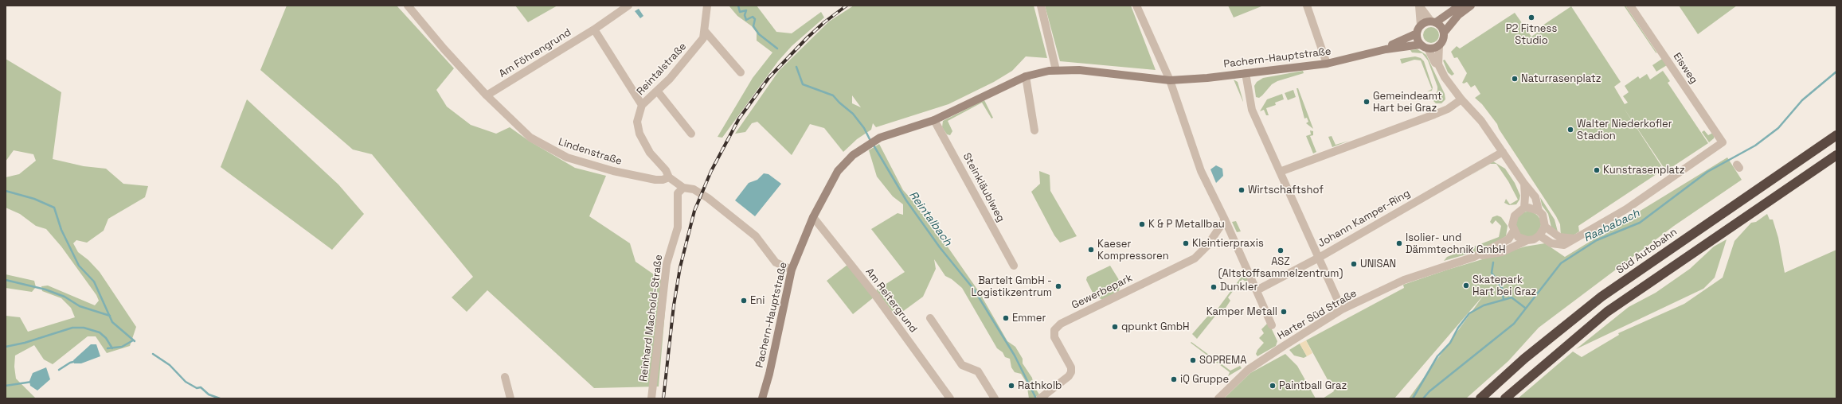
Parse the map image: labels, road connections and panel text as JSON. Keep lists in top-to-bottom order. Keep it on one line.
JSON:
{"streets":{"highway":["Süd Autobahn"],"main road":["Pachern-Hauptstraße"],"street":["Am Föhrengrund","Eisweg","Reintalstraße","Lindenstraße","Steinkläublweg","Johann Kamper-Ring","Gewerbepark","Am Reitergrund","Harter Süd Straße","Reinhard Machold-Straße"]},"crossings":[["Am Föhrengrund","Lindenstraße"],["Pachern-Hauptstraße","Steinkläublweg"],["Pachern-Hauptstraße","Johann Kamper-Ring"],["Pachern-Hauptstraße","Am Reitergrund"],["Reintalstraße","Lindenstraße"]],"water":["Reintalbach","Raababach"],"places":["P2 Fitness Studio","Naturrasenplatz","Gemeindeamt Hart bei Graz","Walter Niederkofler Stadion","Kunstrasenplatz","Wirtschaftshof","K & P Metallbau","Kleintierpraxis","Isolier- und Dämmtechnik GmbH","Kaeser Kompressoren","ASZ (Altstoffsammelzentrum)","UNISAN","Skatepark Hart bei Graz","Bartelt GmbH - Logistikzentrum","Dunkler","Eni","Kamper Metall","Emmer","qpunkt GmbH","SOPREMA","iQ Gruppe","Rathkolb","Paintball Graz"]}
